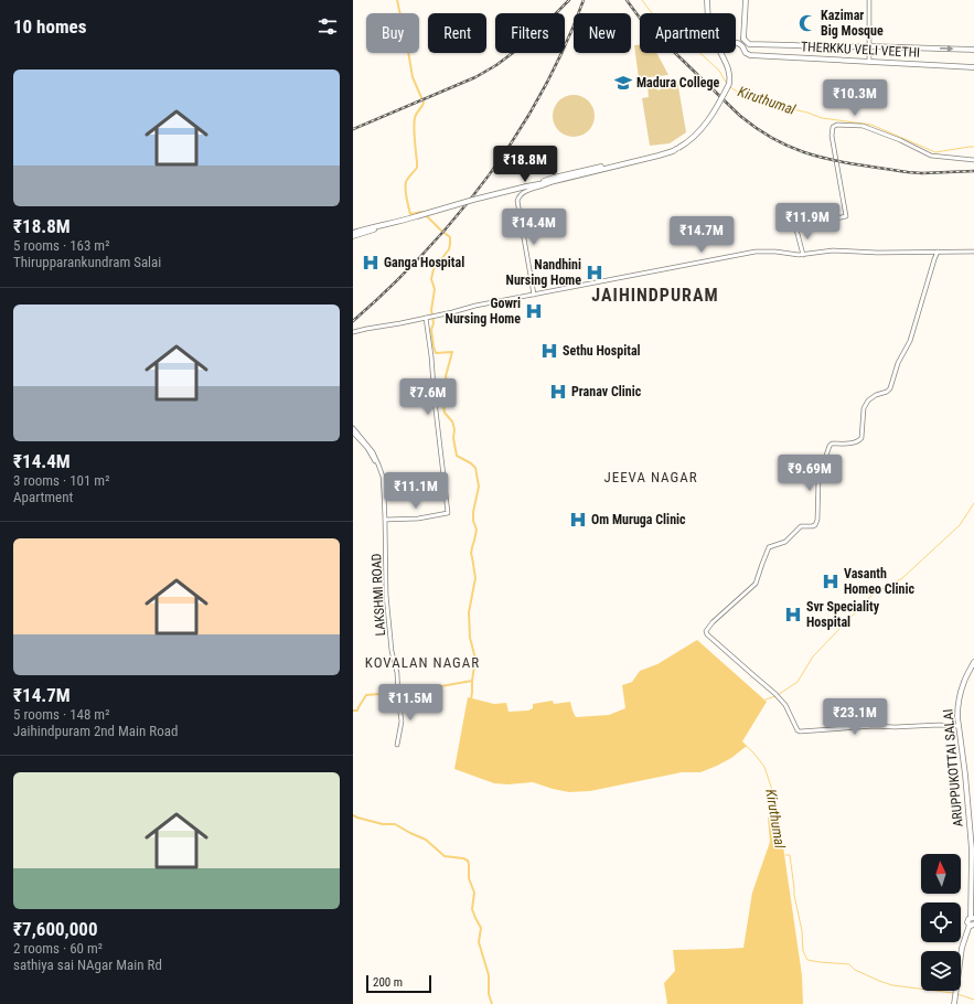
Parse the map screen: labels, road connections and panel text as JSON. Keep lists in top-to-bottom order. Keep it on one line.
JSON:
{"streets":{"main road":["THERKKU VELI VEETHI","ARUPPUKOTTAI SALAI"],"street":["LAKSHMI ROAD"]},"districts":["JAIHINDPURAM","JEEVA NAGAR","KOVALAN NAGAR"],"water":["Kiruthumal"],"places":{"mosque":["Kazimar Big Mosque"],"school or university":["Madura College"],"hospital":["Ganga Hospital","Nandhini Nursing Home","Gowri Nursing Home","Sethu Hospital","Pranav Clinic","Om Muruga Clinic","Vasanth Homeo Clinic","Svr Speciality Hospital"]},"scale_bar":"200 m","north":"top","page":{"heading":"10 homes","chip":["Buy","Rent","Filters","New","Apartment"],"list":[{"name":"₹18.8M","note":"5 rooms · 163 m² · Thirupparankundram Salai"},{"name":"₹14.4M","note":"3 rooms · 101 m² · Apartment"},{"name":"₹14.7M","note":"5 rooms · 148 m² · Jaihindpuram 2nd Main Road"},{"name":"₹7,600,000","note":"2 rooms · 60 m² · sathiya sai NAgar Main Rd"}],"price":["₹10.3M","₹18.8M","₹11.9M","₹14.4M","₹14.7M","₹7.6M","₹9.69M","₹11.1M","₹11.5M","₹23.1M"],"scale":"200 m"}}
